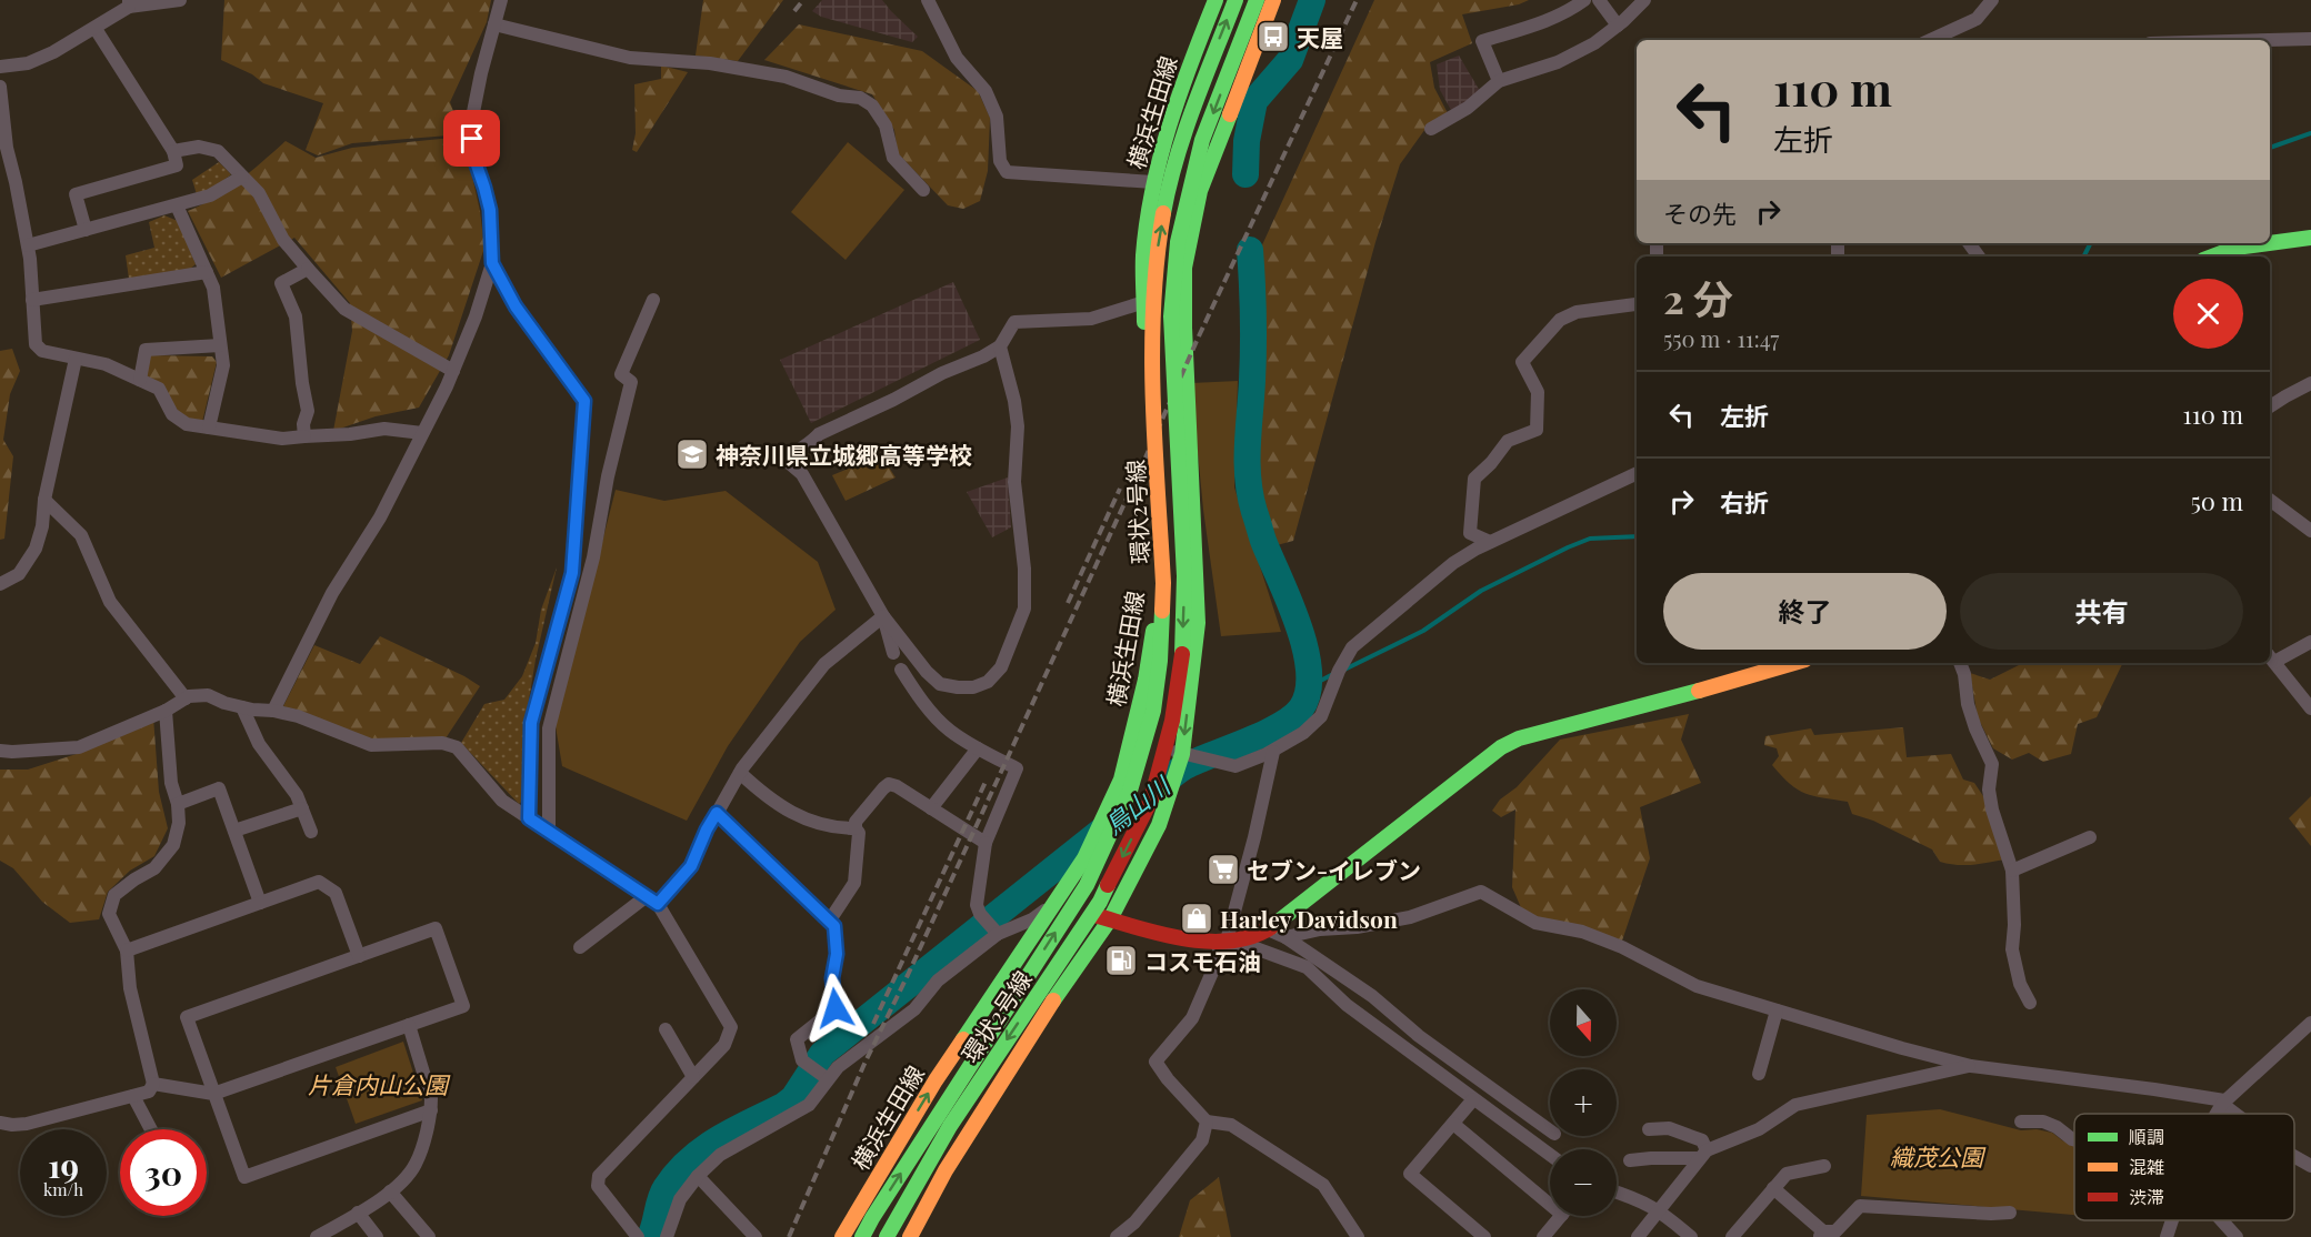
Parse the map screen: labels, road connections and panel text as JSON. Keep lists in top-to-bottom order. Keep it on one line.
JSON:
{"streets":{"main road":["横浜生田線","環状2号線"]},"water":["鳥山川"],"parks":["片倉内山公園","織茂公園"],"places":{"bus stop":["天屋"],"school or university":["神奈川県立城郷高等学校"],"supermarket":["セブン-イレブン"],"shop":["Harley Davidson"],"fuel station":["コスモ石油"]},"legend":["順調","混雑","渋滞"],"north":"bottom","page":{"turn":["110 m","左折"],"then":"その先","heading":["2 分","550 m · 11:47"],"list":[{"name":"左折","value":"110 m"},{"name":"右折","value":"50 m"}],"buttons":["終了","共有"],"map_buttons":["+","−"],"speed":"19 km/h","limit":"30"}}
